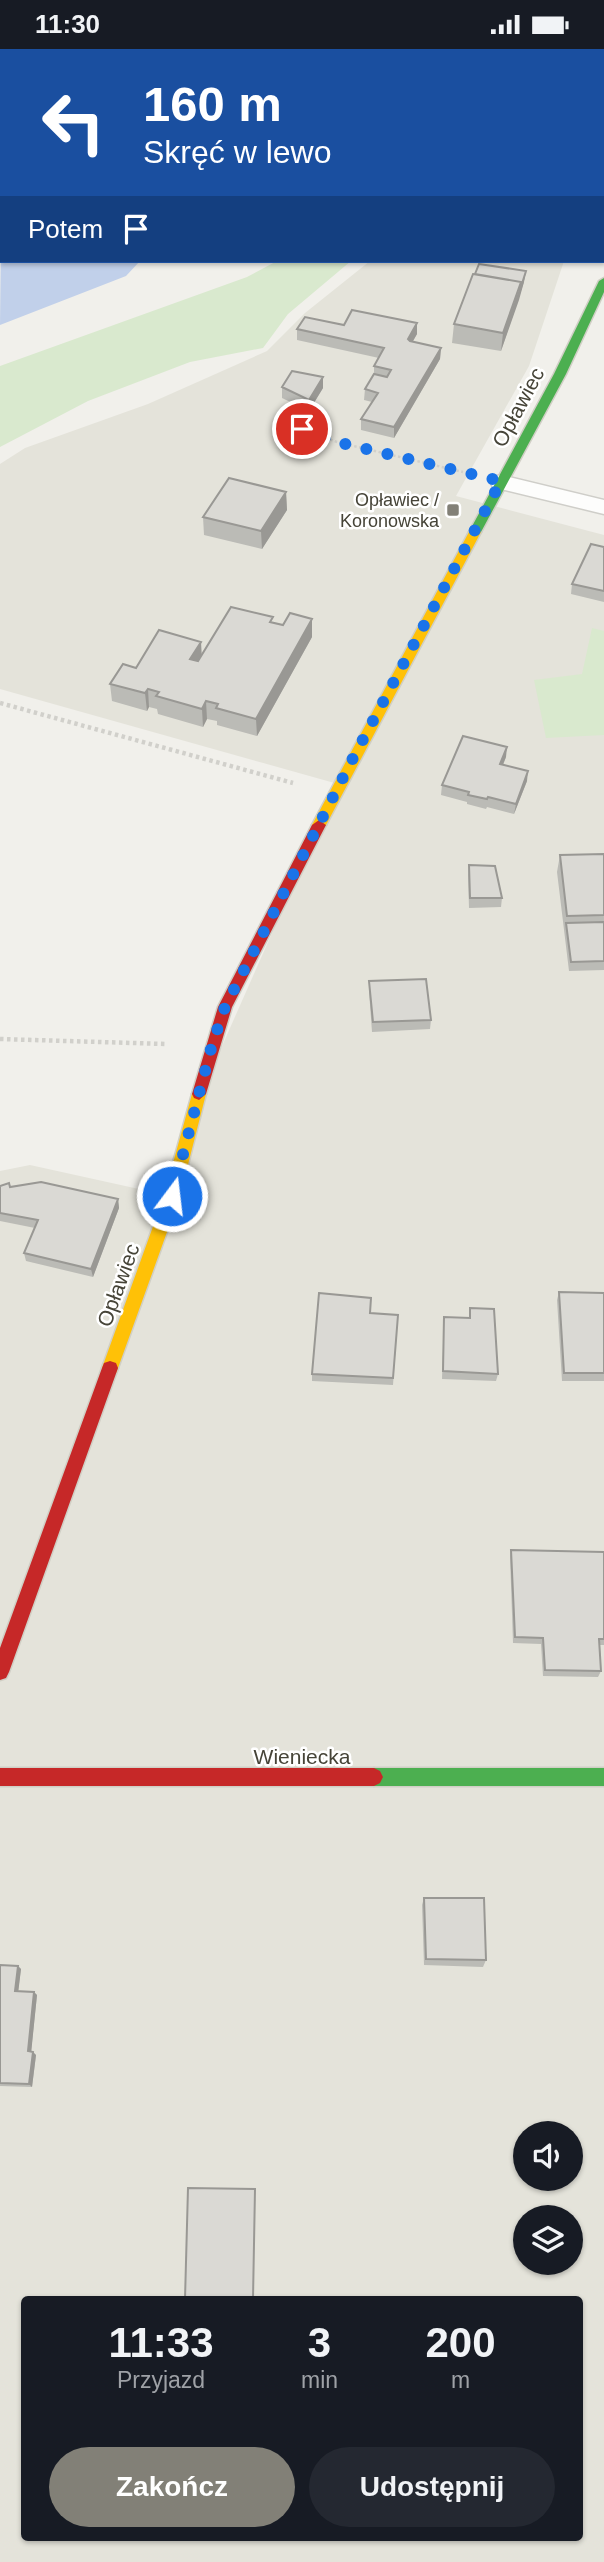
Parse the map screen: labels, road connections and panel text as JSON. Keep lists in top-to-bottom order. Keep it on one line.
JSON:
{"streets":{"street":["Opławiec","Wieniecka"]},"places":{"transit":["Opławiec / Koronowska"]},"page":{"status":"11:30","turn":["160 m","Skręć w lewo"],"then":"Potem","eta":["11:33","Przyjazd","3","min","200","m"],"buttons":["Zakończ","Udostępnij"]}}
